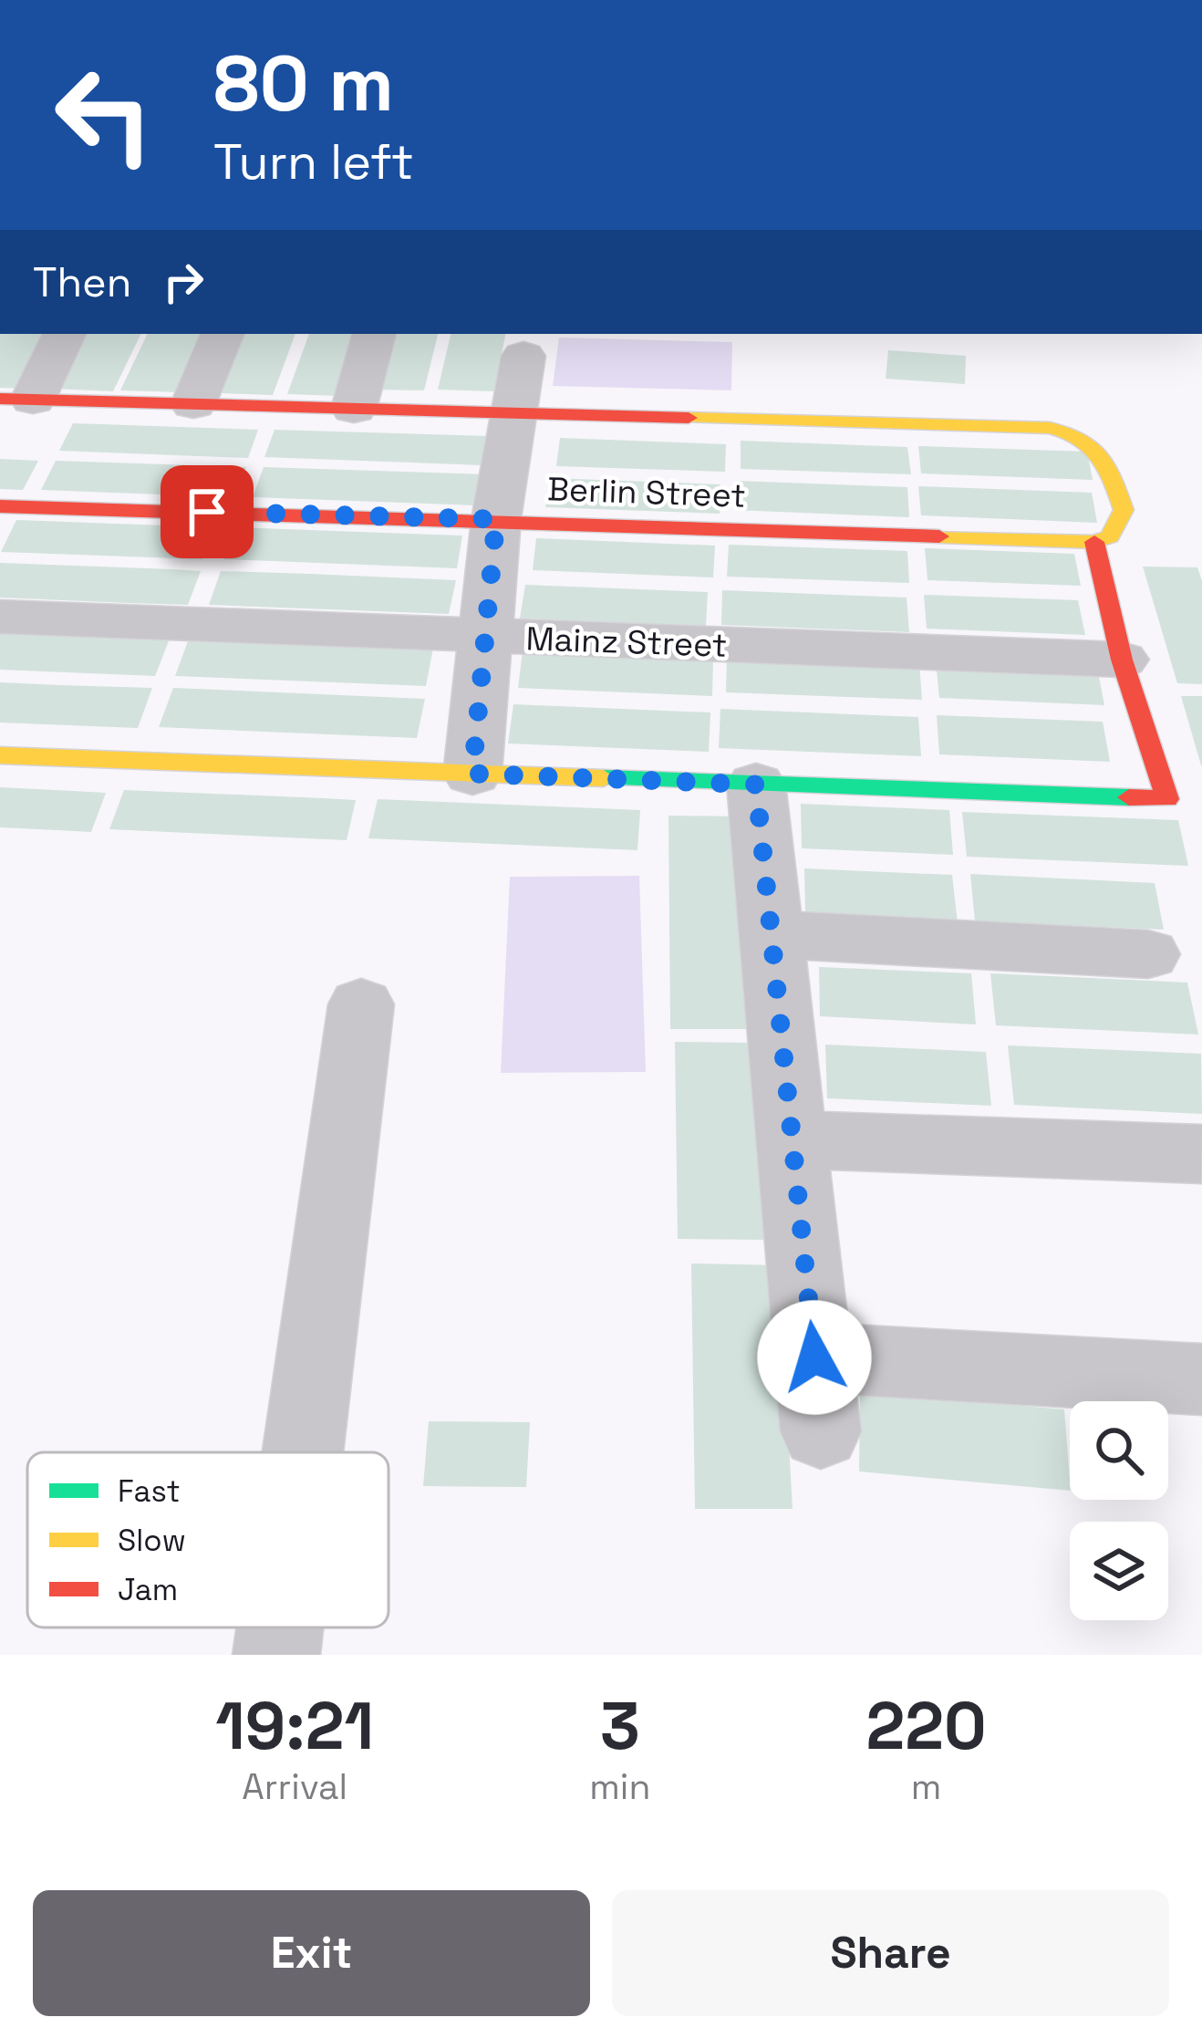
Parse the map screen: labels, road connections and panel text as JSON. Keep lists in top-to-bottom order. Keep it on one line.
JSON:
{"streets":{"street":["Berlin Street","Mainz Street"]},"legend":["Fast","Slow","Jam"],"page":{"turn":["80 m","Turn left"],"then":"Then","eta":["19:21","Arrival","3","min","220","m"],"buttons":["Exit","Share"]}}
